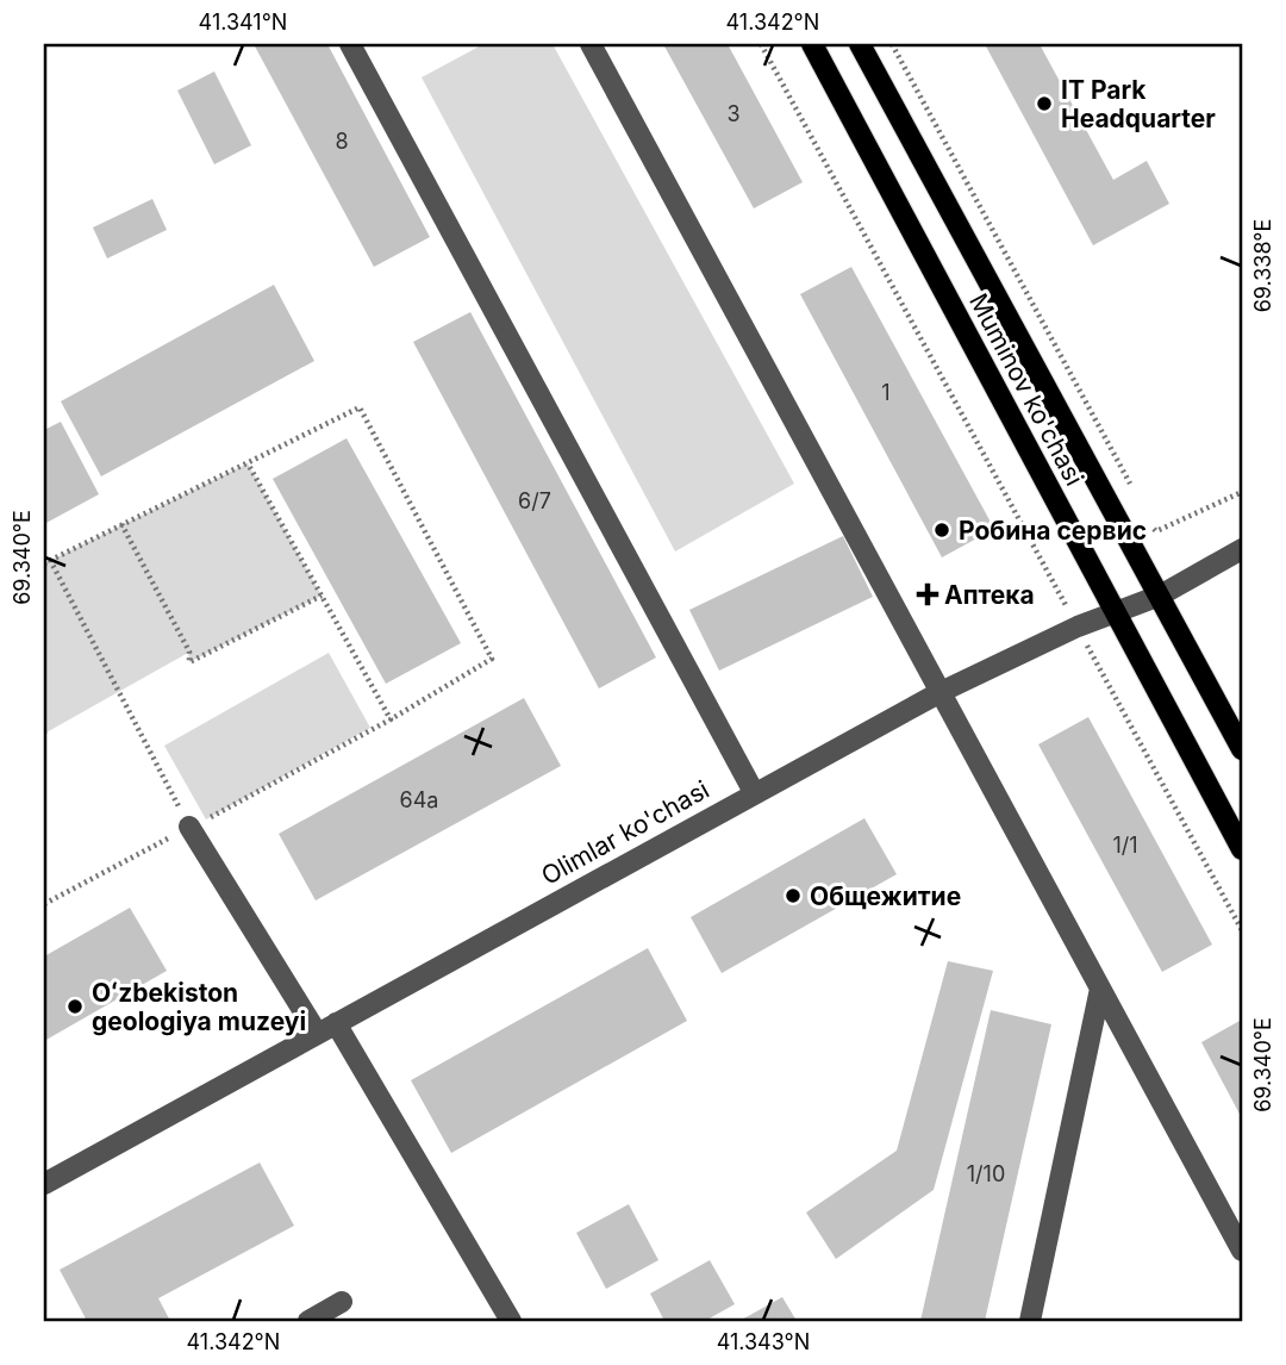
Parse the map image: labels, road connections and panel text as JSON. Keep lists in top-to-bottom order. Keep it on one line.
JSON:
{"streets":{"main road":["Muminov ko'chasi"],"street":["Olimlar ko'chasi"]},"crossings":[["Muminov ko'chasi","Olimlar ko'chasi"]],"places":{"other":["IT Park Headquarter","Робина сервис","Общежитие","Oʻzbekiston geologiya muzeyi"],"health":["Аптека"]},"house_numbers":["3","8","1","6/7","64a","1/1","1/10"],"coordinates":["41.341°N","41.342°N","69.338°E","69.340°E","41.343°N"]}
